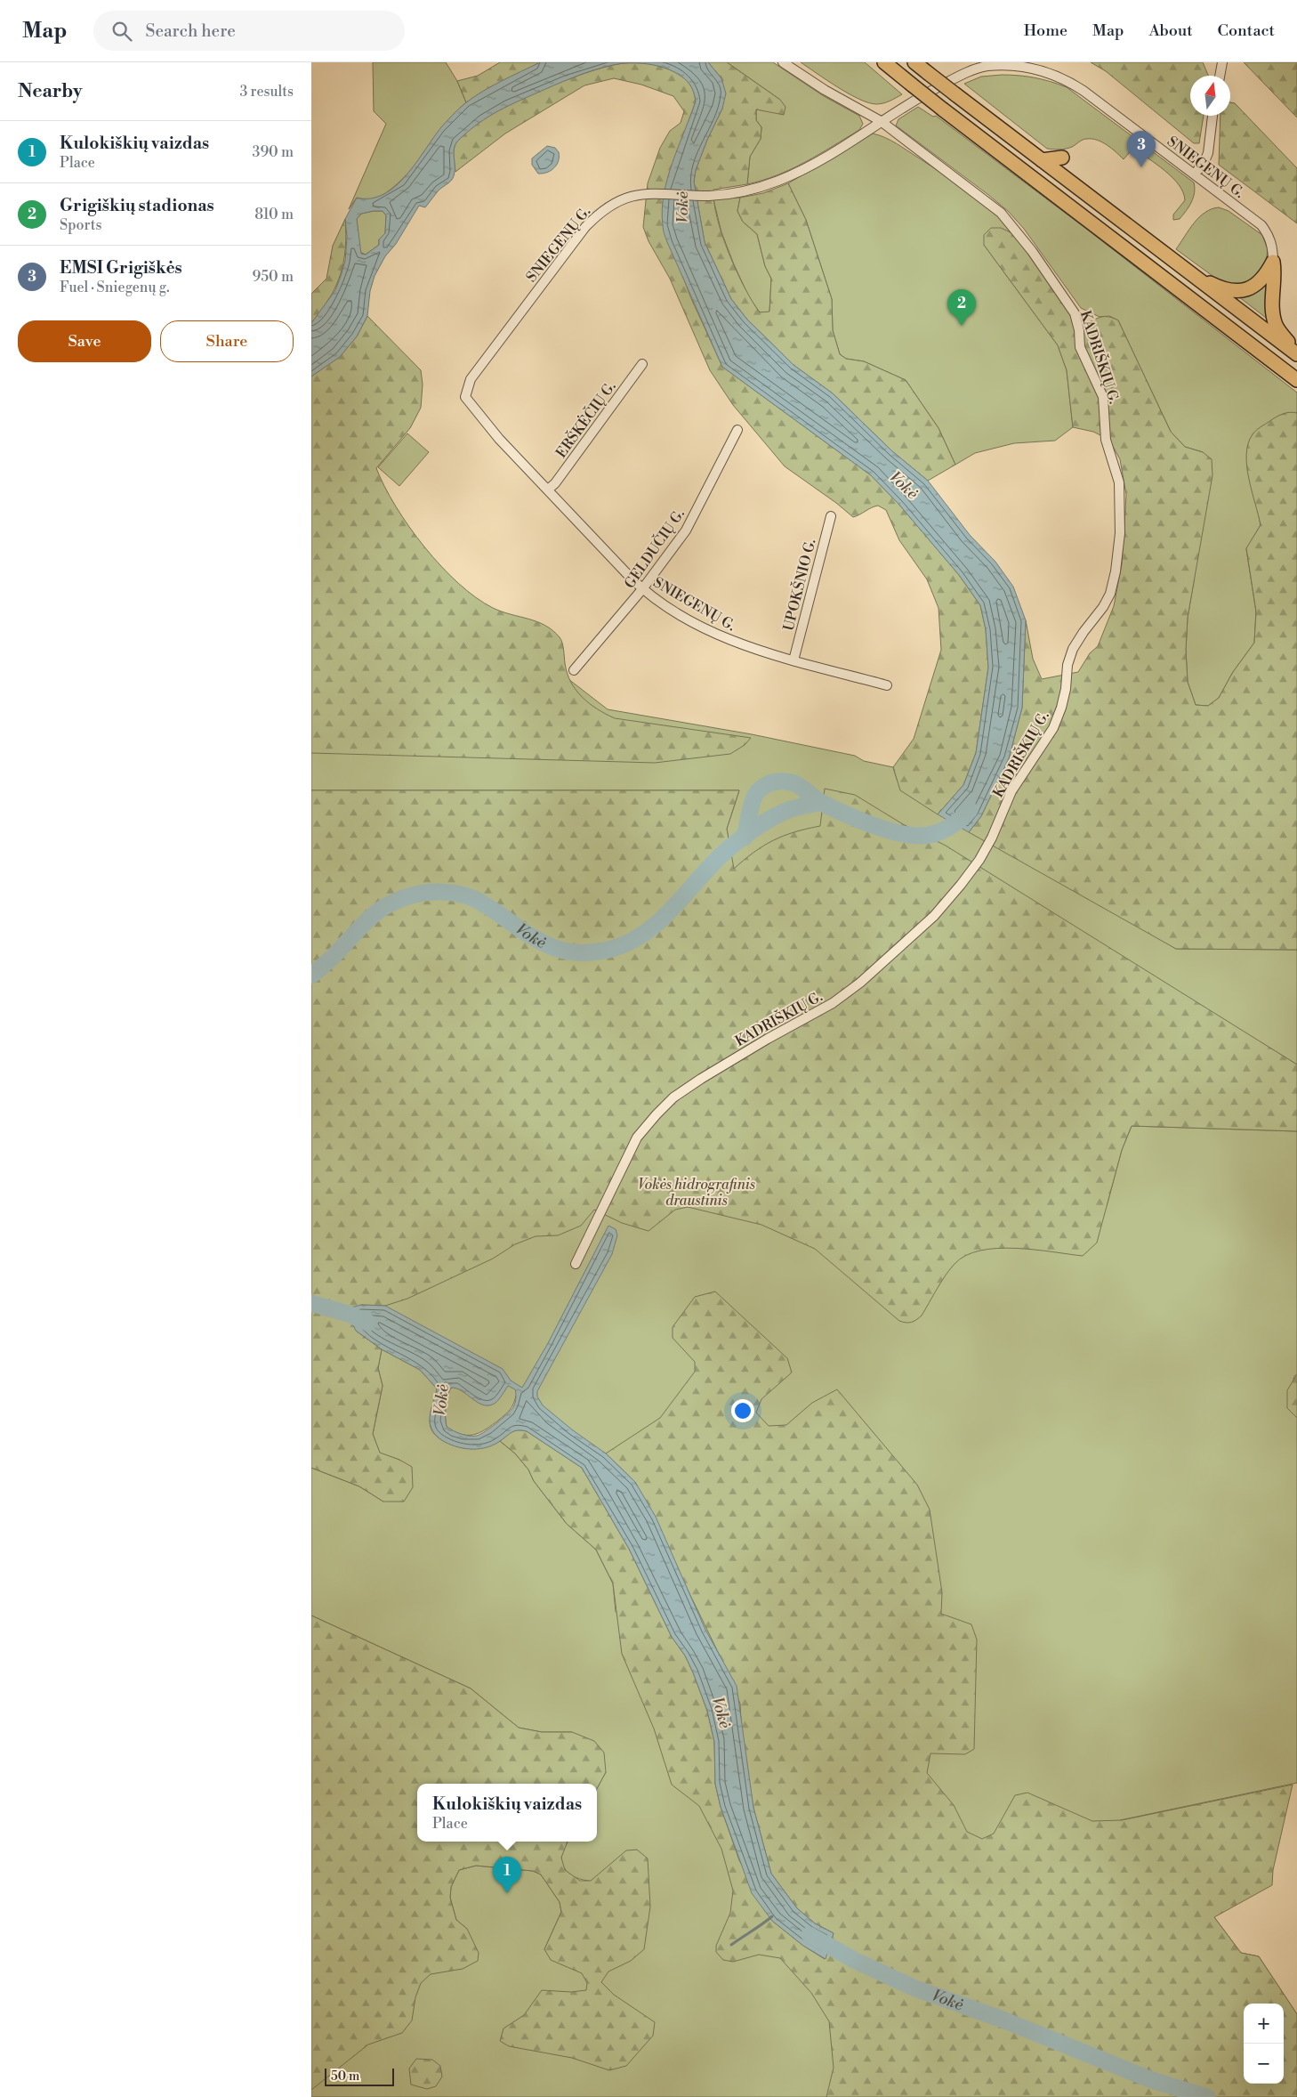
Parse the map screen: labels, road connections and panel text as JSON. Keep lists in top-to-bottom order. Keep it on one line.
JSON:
{"streets":{"street":["SNIEGENŲ G.","KADRIŠKIŲ G.","ERŠKĖČIŲ G.","GELDUČIŲ G.","UPOKŠNIO G."]},"crossings":[["SNIEGENŲ G.","KADRIŠKIŲ G."],["SNIEGENŲ G.","ERŠKĖČIŲ G."],["SNIEGENŲ G.","GELDUČIŲ G."],["SNIEGENŲ G.","UPOKŠNIO G."]],"water":["Vokė"],"parks":["Vokės hidrografinis draustinis"],"scale_bar":"50 m","north":"top","page":{"header":"Map","search":"Search here","nav":["Home","Map","About","Contact"],"heading":["Nearby","3 results"],"list":[{"mark":"1","name":"Kulokiškių vaizdas","note":"Place","value":"390 m"},{"mark":"2","name":"Grigiškių stadionas","note":"Sports","value":"810 m"},{"mark":"3","name":"EMSI Grigiškės","note":"Fuel · Sniegenų g.","value":"950 m"}],"pins":["3","2","1"],"buttons":["Save","Share"],"popup":["Kulokiškių vaizdas","Place"],"map_buttons":["+","−"],"scale":"50 m"}}
